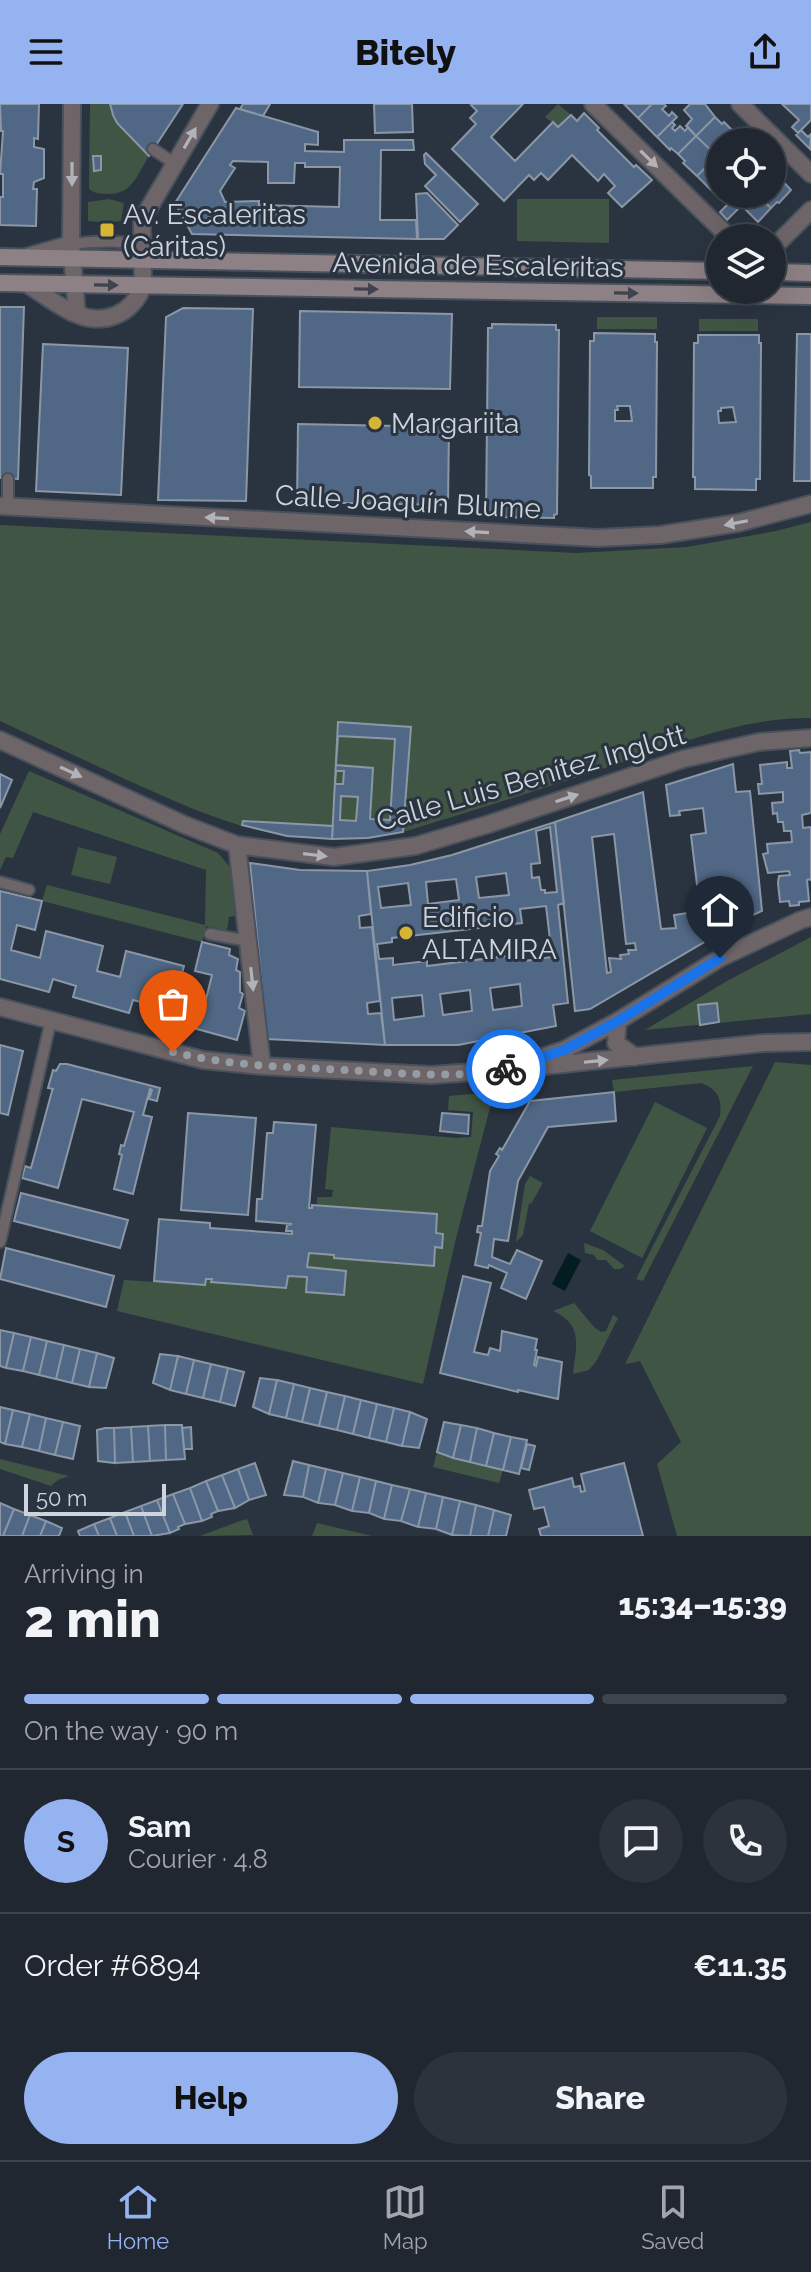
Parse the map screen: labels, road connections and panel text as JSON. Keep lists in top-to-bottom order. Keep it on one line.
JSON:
{"streets":{"street":["Avenida de Escaleritas","Calle Joaquín Blume","Calle Luis Benítez Inglott"]},"one_way":["Calle Joaquín Blume","Calle Luis Benítez Inglott"],"places":{"transit":["Av. Escaleritas (Cáritas)"],"other":["Margariita","Edificio ALTAMIRA"]},"scale_bar":"50 m","page":{"header":"Bitely","scale":"50 m","heading":["2 min","Arriving in","15:34–15:39"],"panel":["Sam","Courier · 4.8","Order #6894","€11.35"],"bar":"On the way · 90 m","round":"S","buttons":["Help","Share"],"tabs":["Home","Map","Saved"]}}
